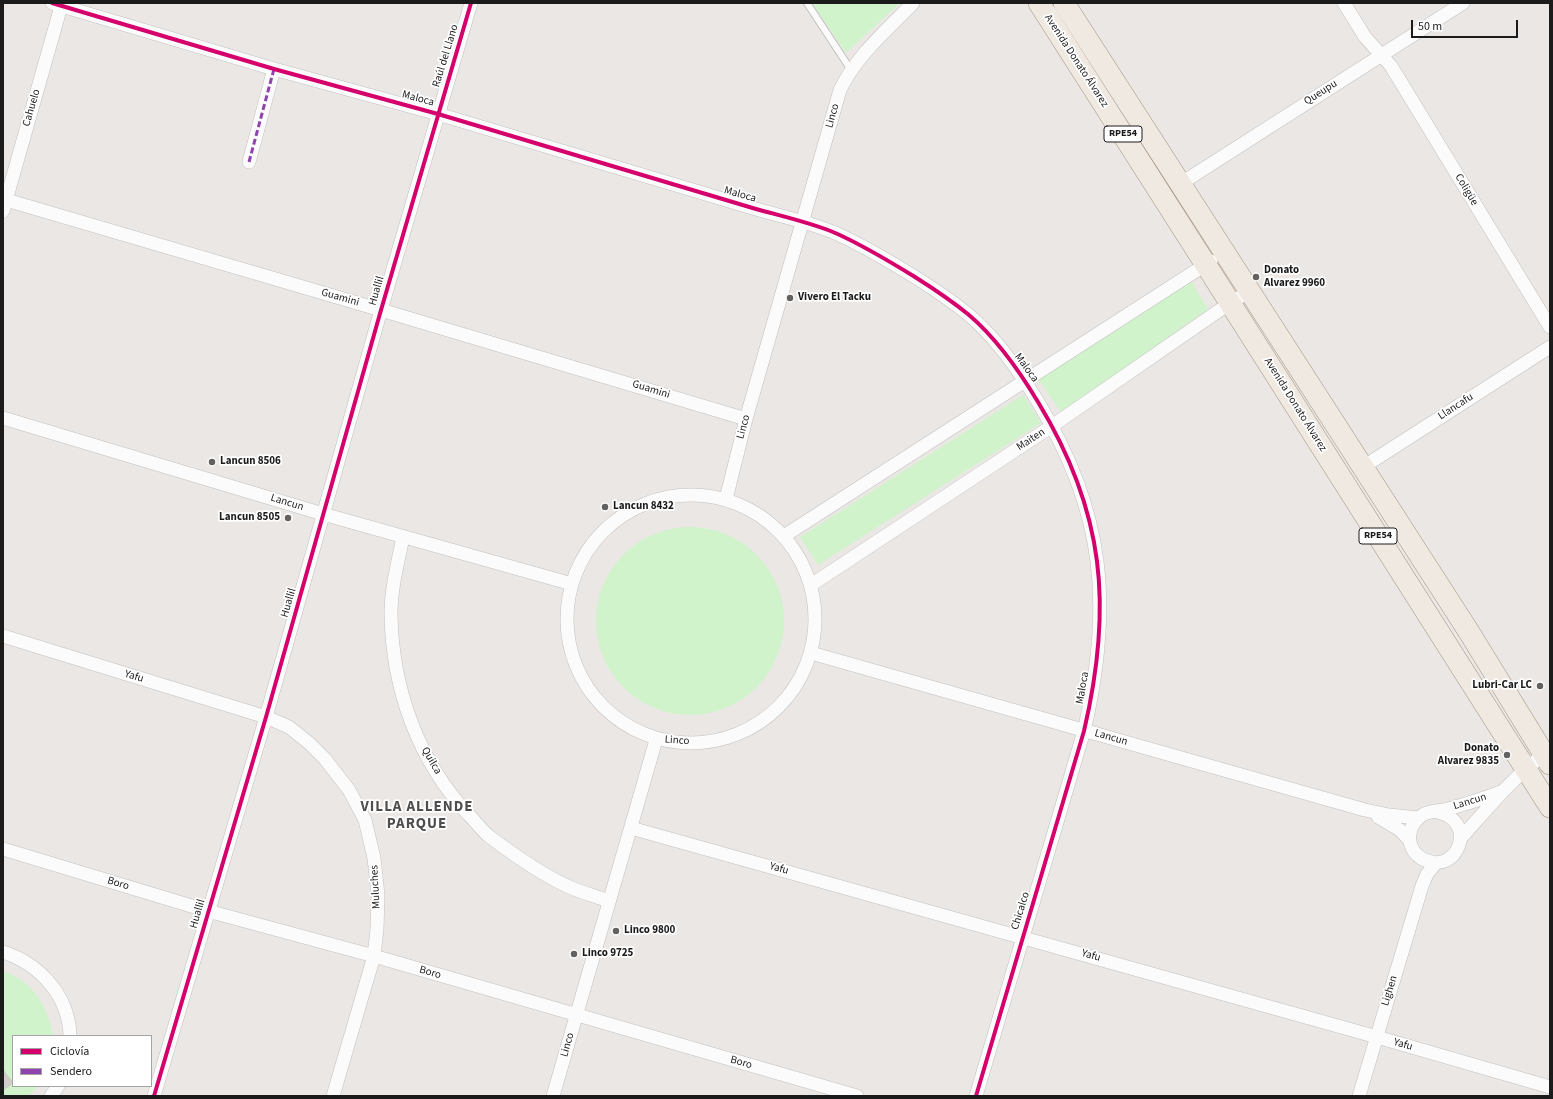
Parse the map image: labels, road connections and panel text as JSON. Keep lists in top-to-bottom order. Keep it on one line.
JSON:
{"streets":{"main road":["Avenida Donato Álvarez","RPE54"],"street":["Raúl del Llano","Queupu","Maloca","Cahuelo","Linco","Coligüe","Huallil","Guamini","Llancafu","Maiten","Lancun","Yafu","Quilca","Boro","Muluches","Chicalco","Lighen"]},"crossings":[["Raúl del Llano","Maloca"],["Raúl del Llano","Huallil"],["Avenida Donato Álvarez","Queupu"],["Avenida Donato Álvarez","Llancafu"],["Avenida Donato Álvarez","Maiten"],["Avenida Donato Álvarez","Lancun"],["Queupu","Coligüe"],["Maloca","Cahuelo"],["Maloca","Linco"],["Maloca","Huallil"],["Maloca","Maiten"],["Maloca","Lancun"],["Maloca","Chicalco"],["Cahuelo","Guamini"],["Linco","Guamini"],["Linco","Maiten"],["Linco","Lancun"],["Linco","Yafu"],["Linco","Quilca"],["Linco","Boro"],["Huallil","Guamini"],["Huallil","Lancun"],["Huallil","Yafu"],["Huallil","Boro"],["Huallil","Muluches"],["Lancun","Quilca"],["Lancun","Chicalco"],["Lancun","Lighen"],["Yafu","Muluches"],["Yafu","Chicalco"],["Yafu","Lighen"],["Boro","Muluches"]],"districts":["VILLA ALLENDE PARQUE"],"places":["Donato Alvarez 9960","Vivero El Tacku","Lancun 8506","Lancun 8432","Lancun 8505","Lubri-Car LC","Donato Alvarez 9835","Linco 9800","Linco 9725"],"legend":["Ciclovía","Sendero"],"scale_bar":"50 m"}
